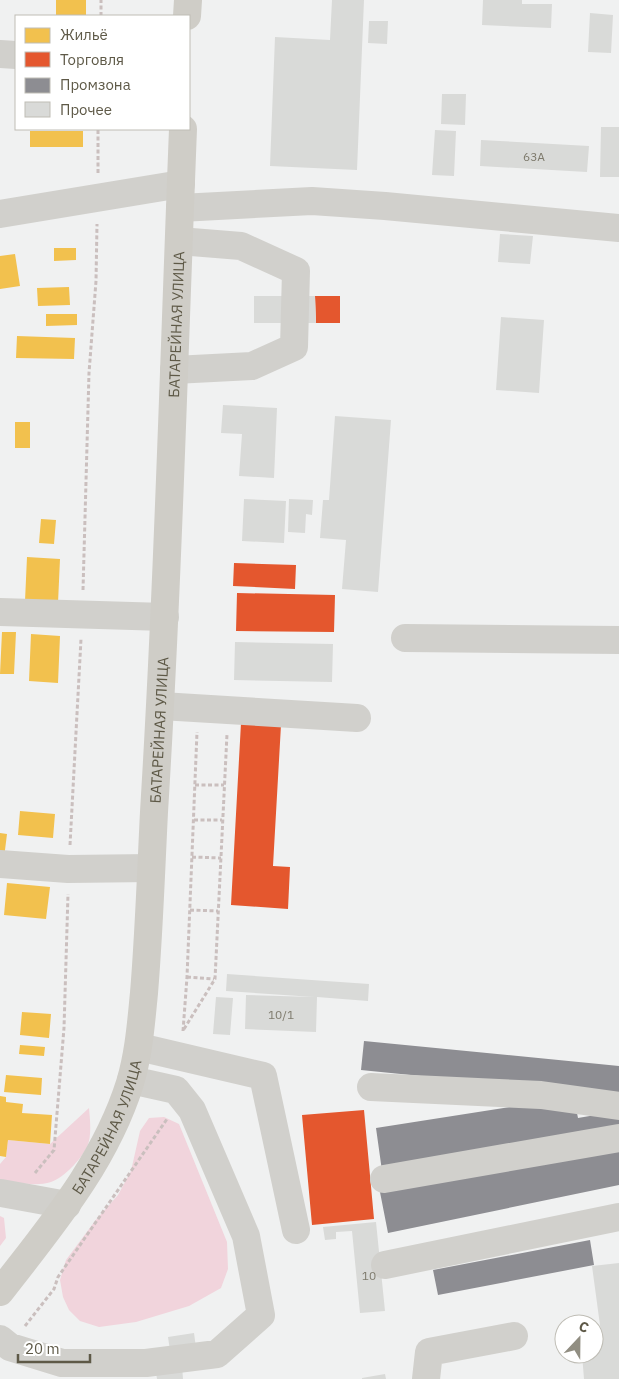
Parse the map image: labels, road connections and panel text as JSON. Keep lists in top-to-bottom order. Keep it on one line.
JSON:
{"streets":{"main road":["БАТАРЕЙНАЯ УЛИЦА"]},"house_numbers":["63А","10/1","10"],"legend":["Жильё","Торговля","Промзона","Прочее"],"scale_bar":"20 m","north":"top"}
